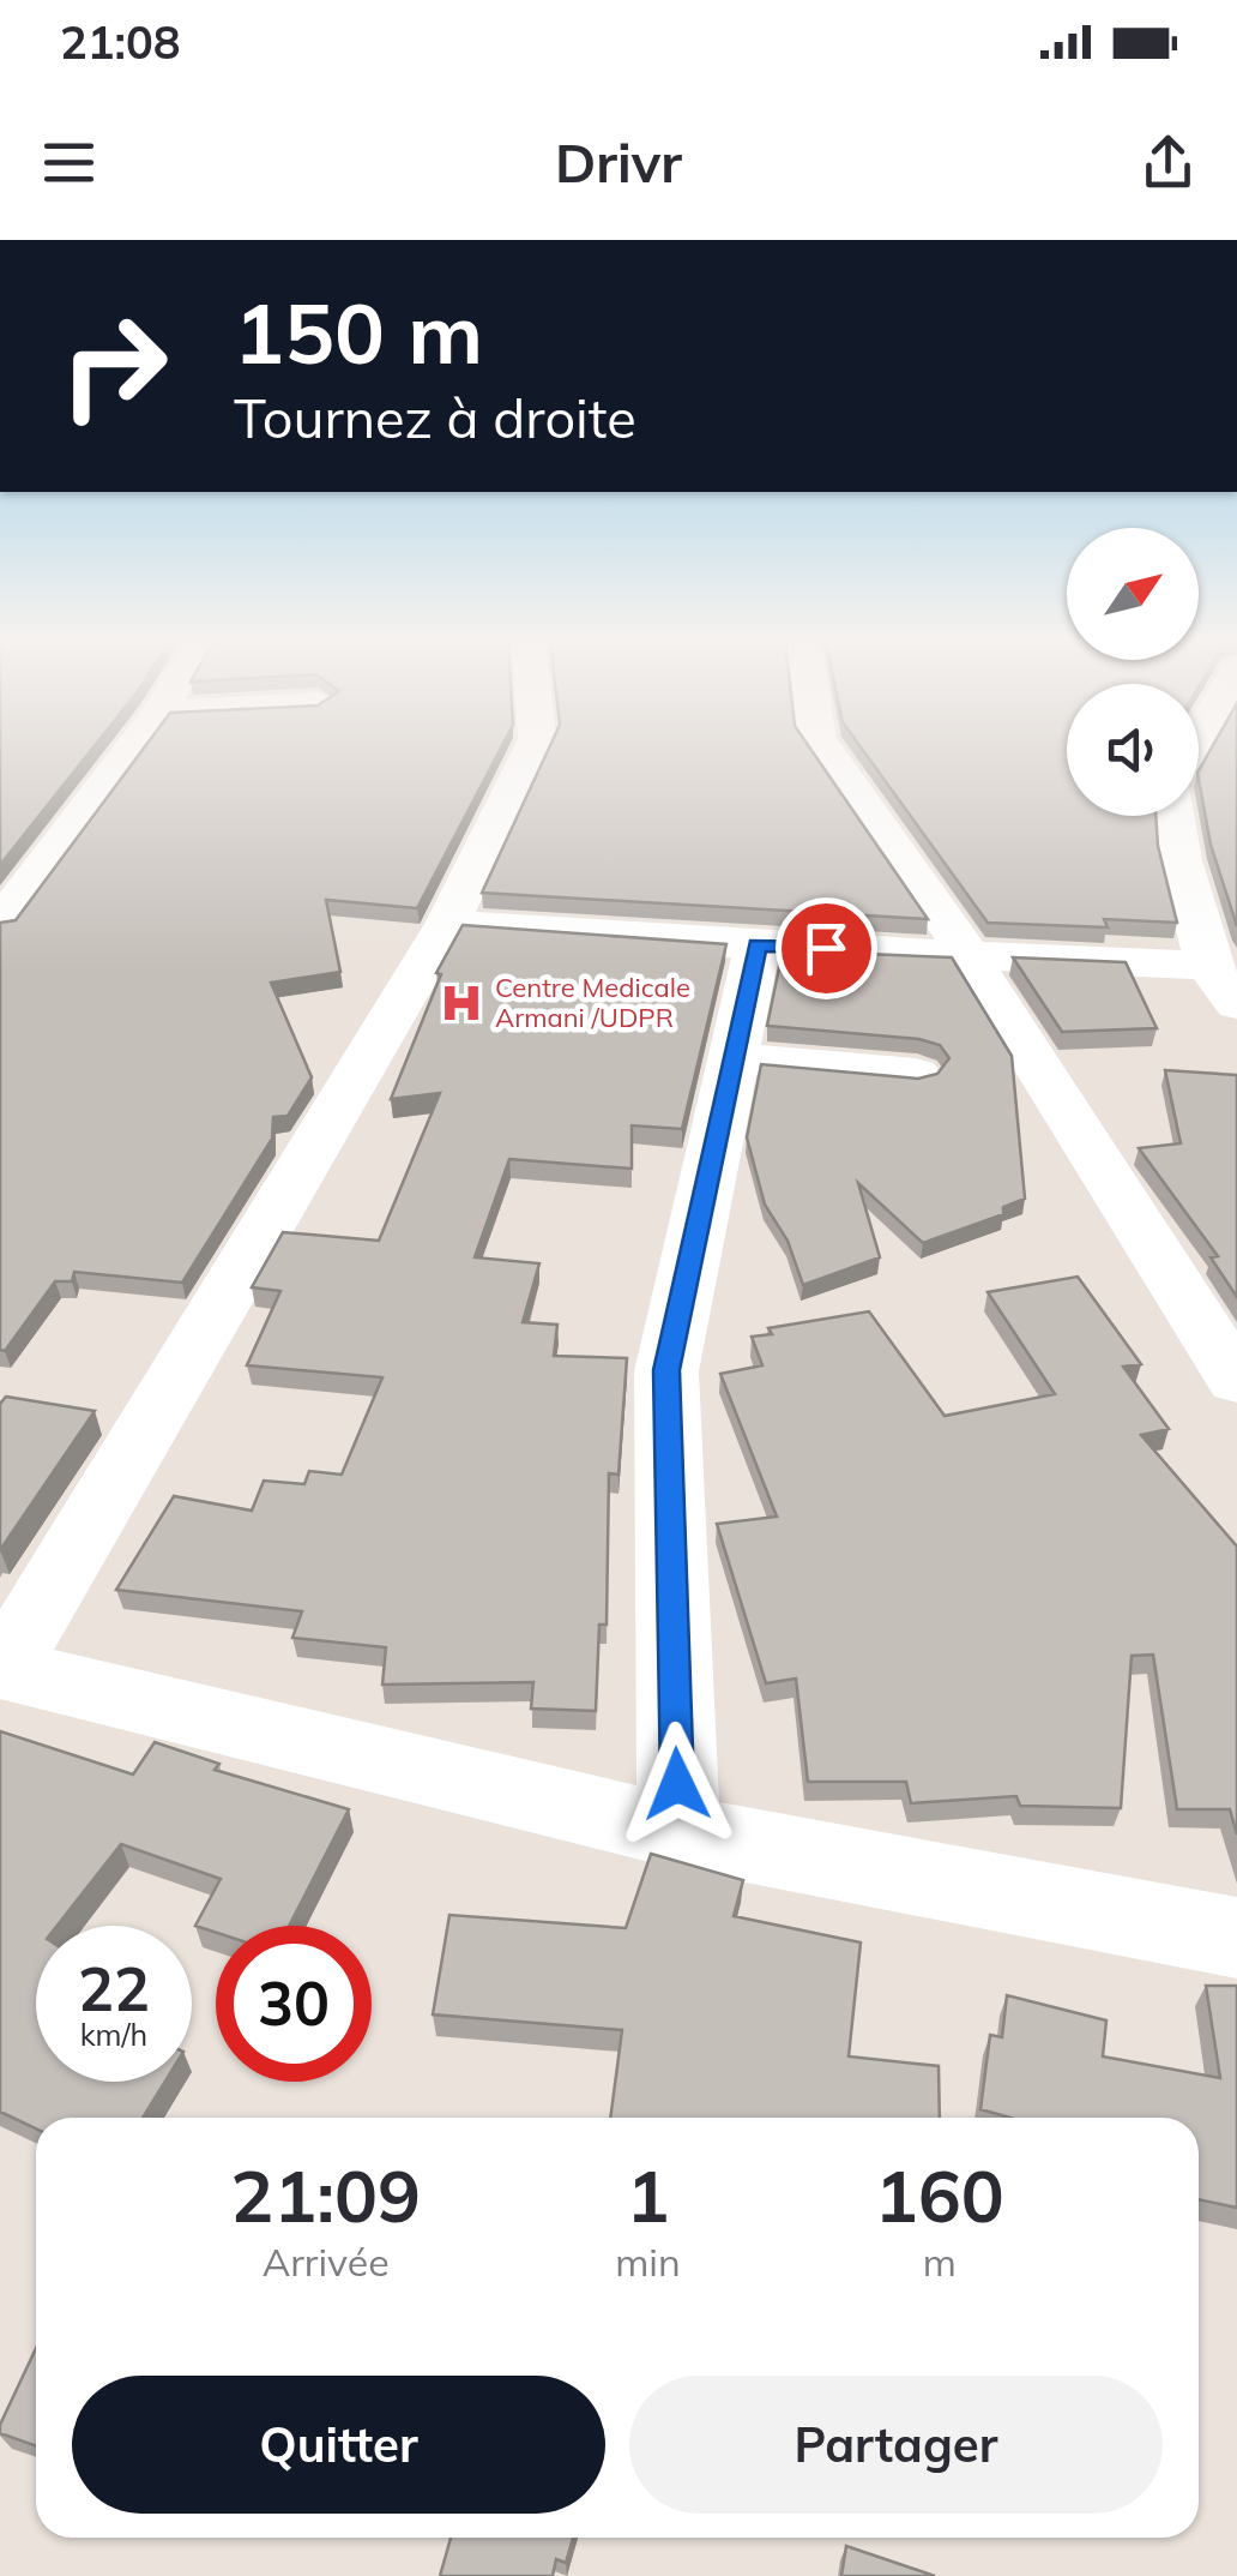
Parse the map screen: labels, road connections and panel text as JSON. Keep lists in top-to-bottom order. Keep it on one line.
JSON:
{"places":{"hospital":["Centre Medicale Armani /UDPR"]},"north":"top right","page":{"status":"21:08","header":"Drivr","turn":["150 m","Tournez à droite"],"speed":"22 km/h","limit":"30","eta":["21:09","Arrivée","1","min","160","m"],"buttons":["Quitter","Partager"]}}
